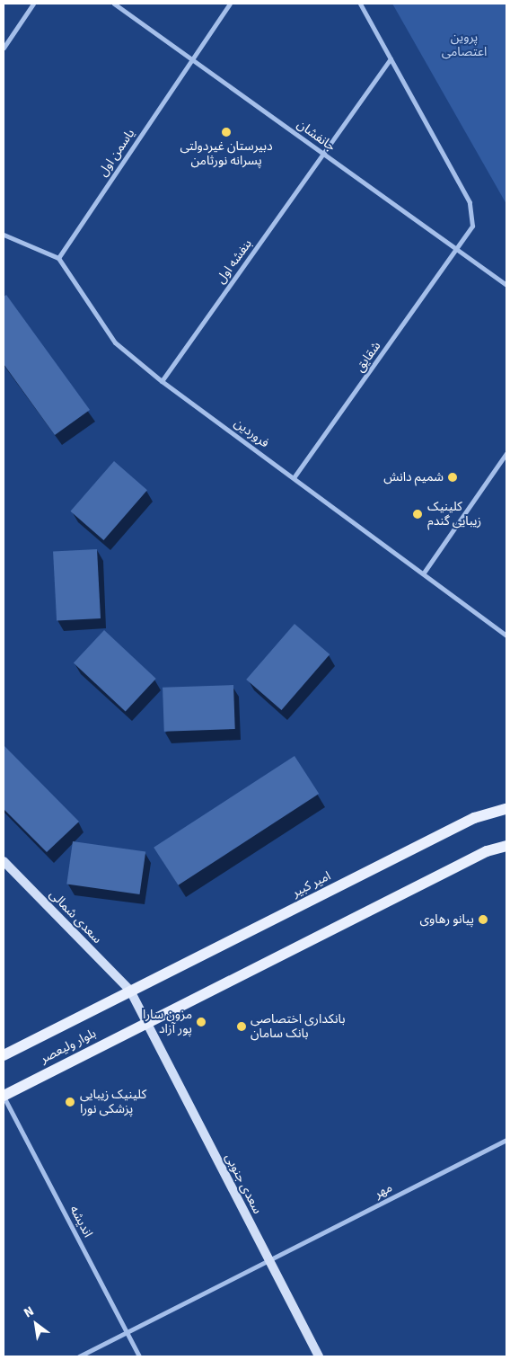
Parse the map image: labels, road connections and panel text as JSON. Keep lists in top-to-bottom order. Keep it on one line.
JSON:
{"streets":{"main road":["امیر کبیر","سعدى شمالى","بلوار ولیعصر","سعدى جنوبی"],"street":["جانفشان","یاسمن اول","بنفشه اول","شقایق","فروردین","مهر","اندیشه"]},"crossings":[["جانفشان","یاسمن اول"],["جانفشان","بنفشه اول"],["جانفشان","شقایق"],["یاسمن اول","فروردین"],["بنفشه اول","شقایق"],["بنفشه اول","فروردین"],["شقایق","فروردین"],["امیر کبیر","سعدى شمالى"],["امیر کبیر","بلوار ولیعصر"],["سعدى شمالى","بلوار ولیعصر"],["سعدى شمالى","سعدى جنوبی"],["بلوار ولیعصر","سعدى جنوبی"],["بلوار ولیعصر","اندیشه"],["سعدى جنوبی","مهر"],["مهر","اندیشه"]],"parks":["پروین اعتصامى"],"places":["دبیرستان غیردولتی پسرانه نورثامن","شمیم دانش","کلینیک زیبایی گندم","پیانو رهاوی","مزون سارا پور آزاد","بانکداری اختصاصی بانک سامان","کلینیک زیبایی پزشکی نورا"],"north":"top left"}
